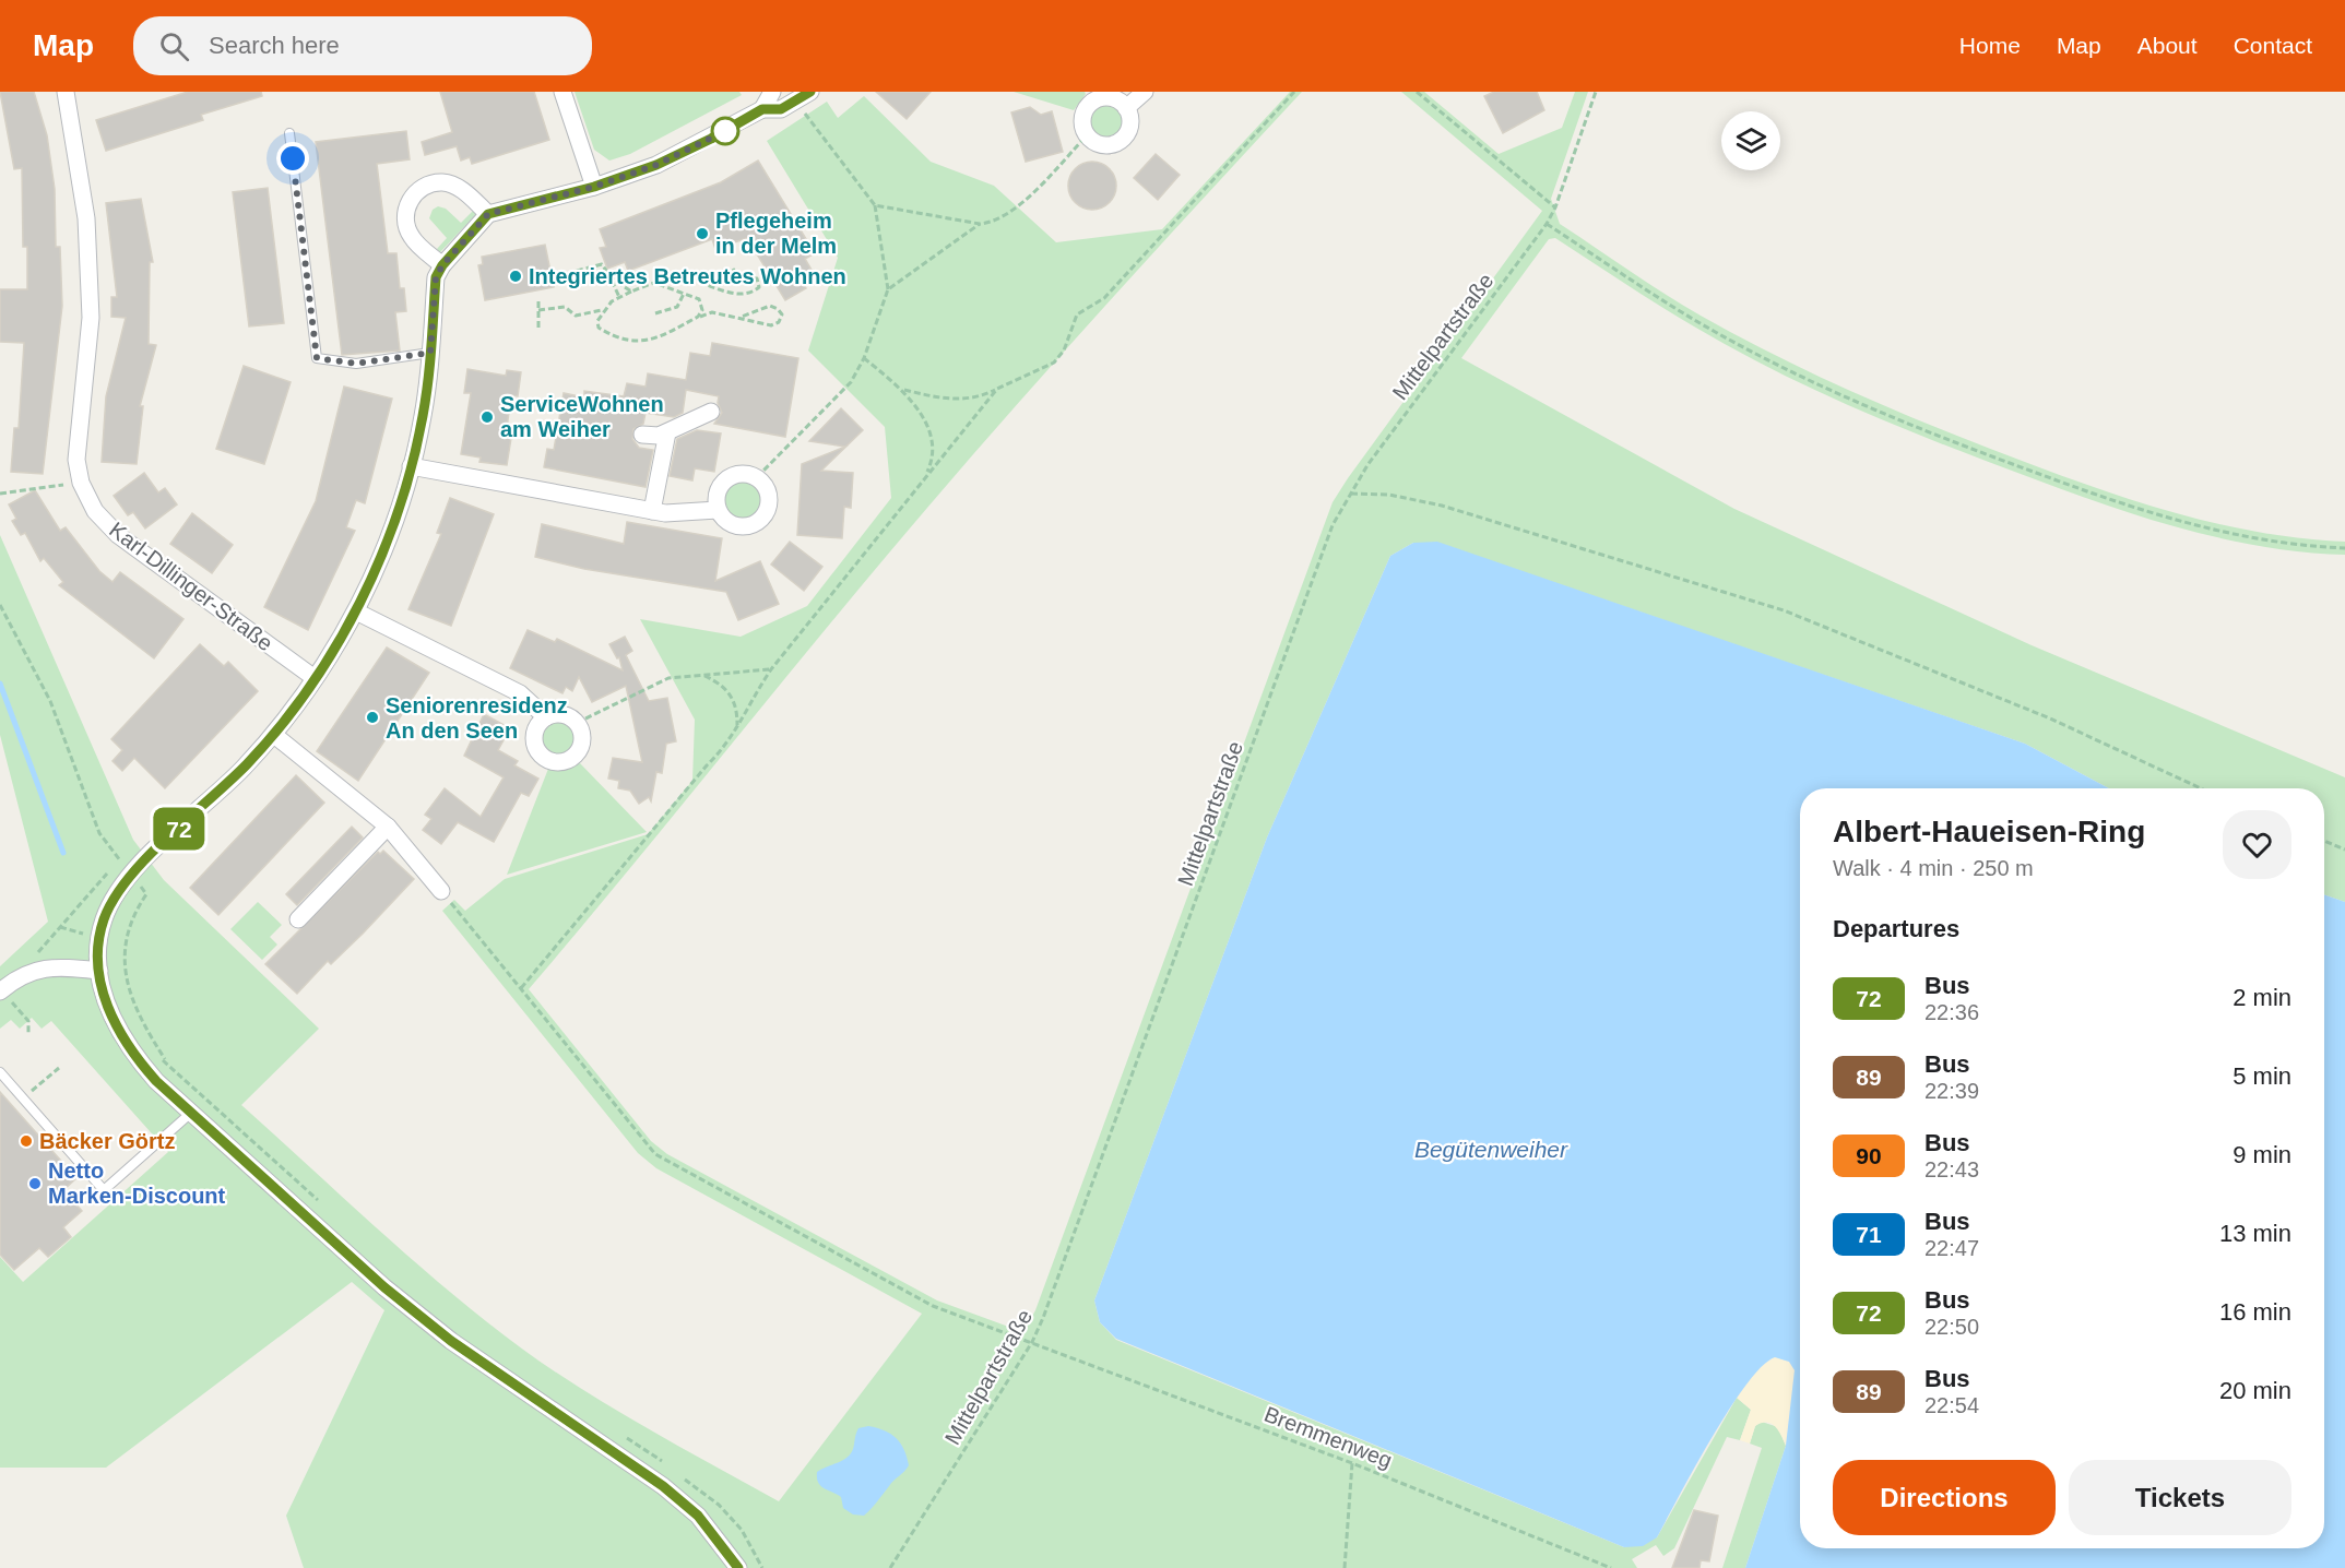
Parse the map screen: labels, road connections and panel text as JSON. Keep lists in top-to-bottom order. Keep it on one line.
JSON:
{"streets":{"street":["Karl-Dillinger-Straße"],"path":["Mittelpartstraße","Bremmenweg"]},"crossings":[["Mittelpartstraße","Bremmenweg"]],"water":["Begütenweiher"],"places":["Pflegeheim in der Melm","Integriertes Betreutes Wohnen","ServiceWohnen am Weiher","Seniorenresidenz An den Seen","Bäcker Görtz","Netto Marken-Discount"],"lines":["bus line 72"],"page":{"header":"Map","search":"Search here","nav":["Home","Map","About","Contact"],"on_map":"72","heading":[["Albert-Haueisen-Ring","Walk · 4 min · 250 m"],"Departures"],"list":[{"mark":"72","name":"Bus","note":"22:36","value":"2 min"},{"mark":"89","name":"Bus","note":"22:39","value":"5 min"},{"mark":"90","name":"Bus","note":"22:43","value":"9 min"},{"mark":"71","name":"Bus","note":"22:47","value":"13 min"},{"mark":"72","name":"Bus","note":"22:50","value":"16 min"},{"mark":"89","name":"Bus","note":"22:54","value":"20 min"}],"buttons":["Directions","Tickets"]}}
